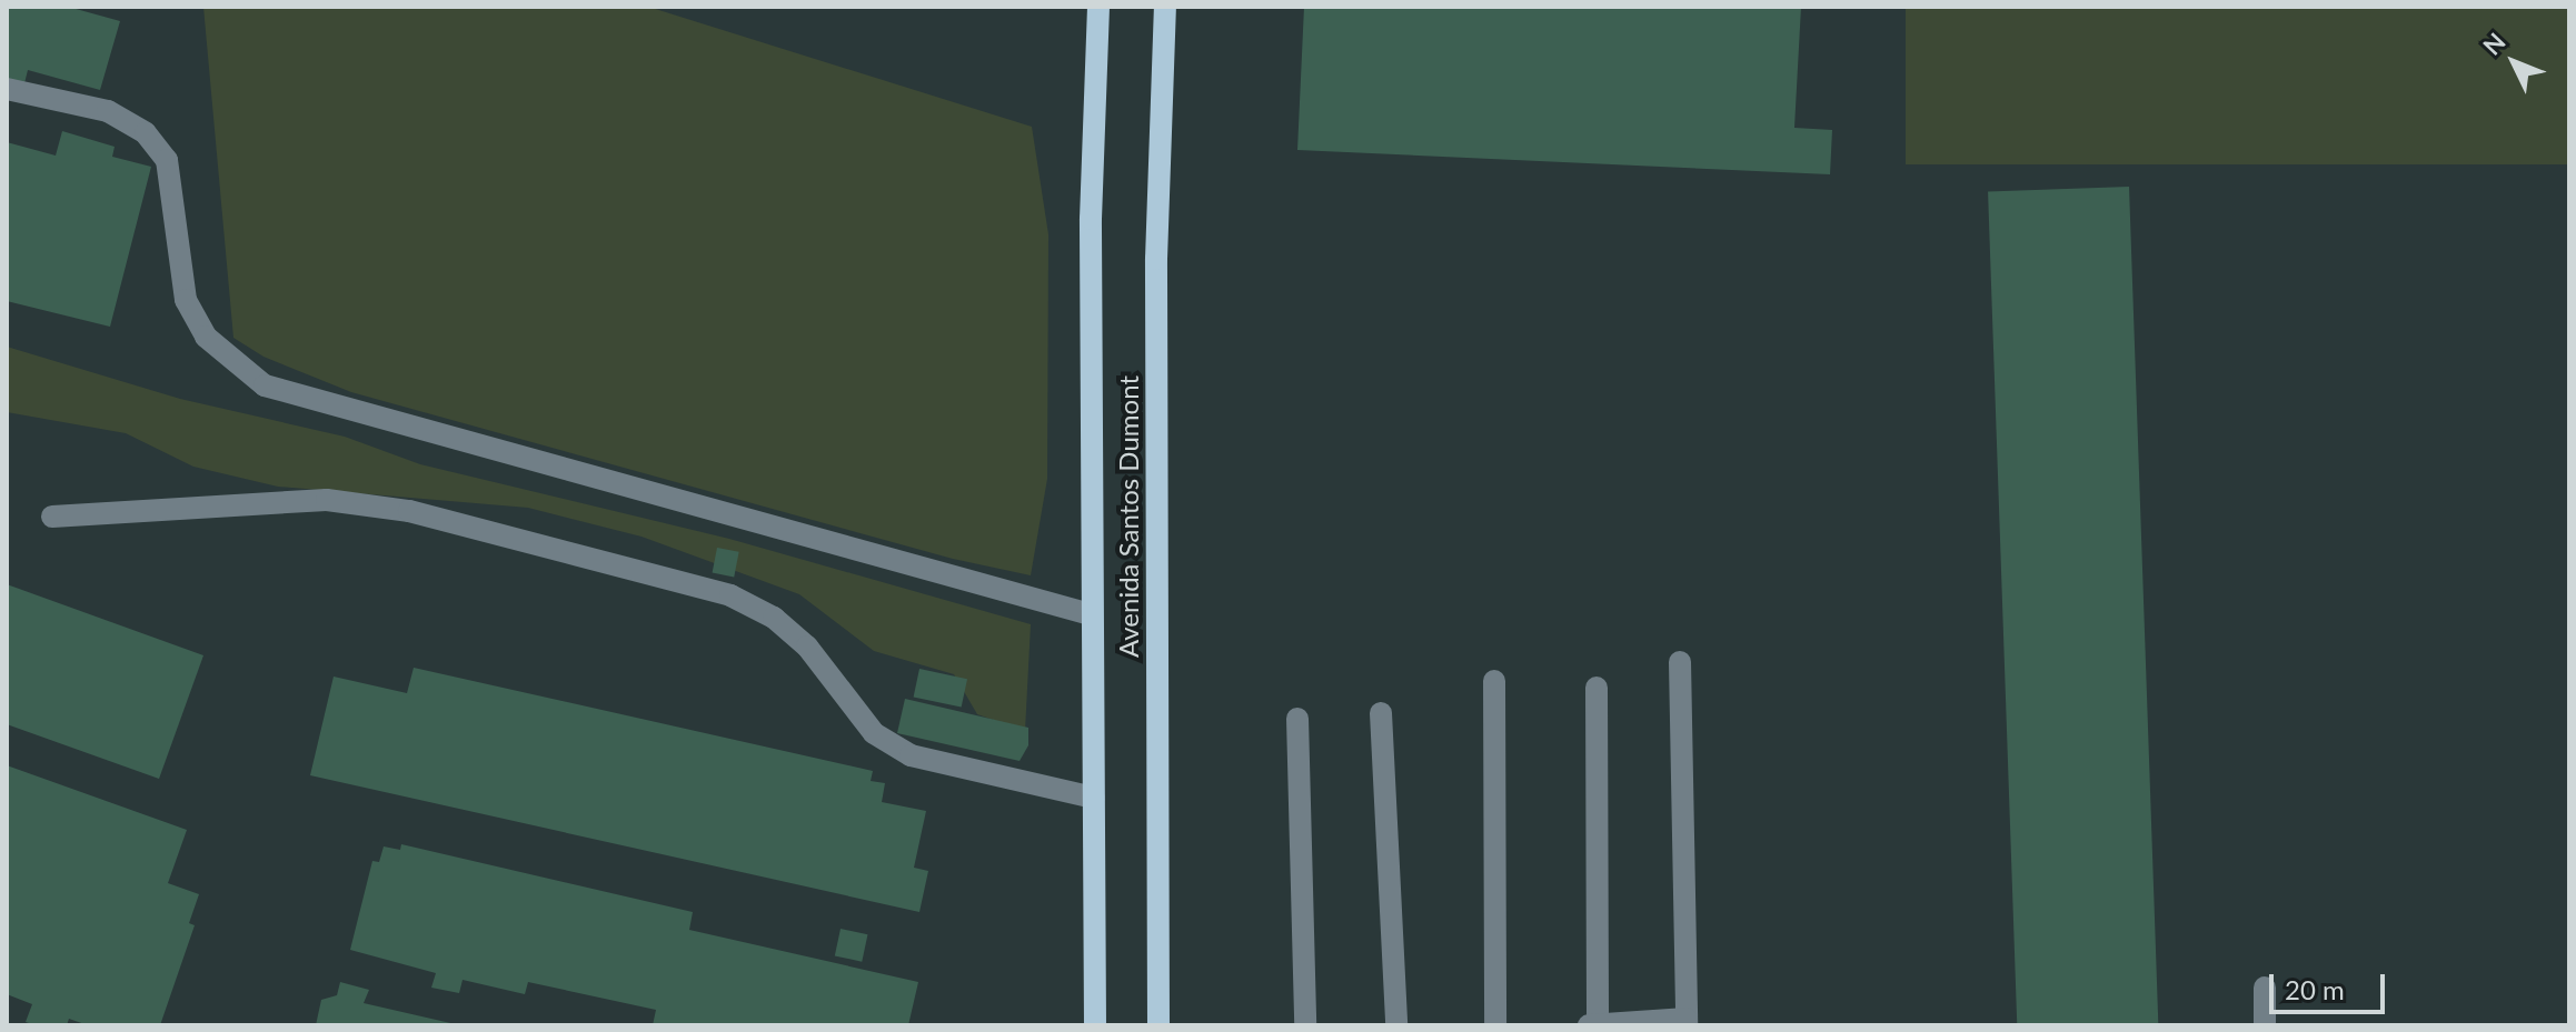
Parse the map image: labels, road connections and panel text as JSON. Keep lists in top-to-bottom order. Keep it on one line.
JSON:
{"streets":{"main road":["Avenida Santos Dumont"]},"scale_bar":"20 m","north":"top left"}
